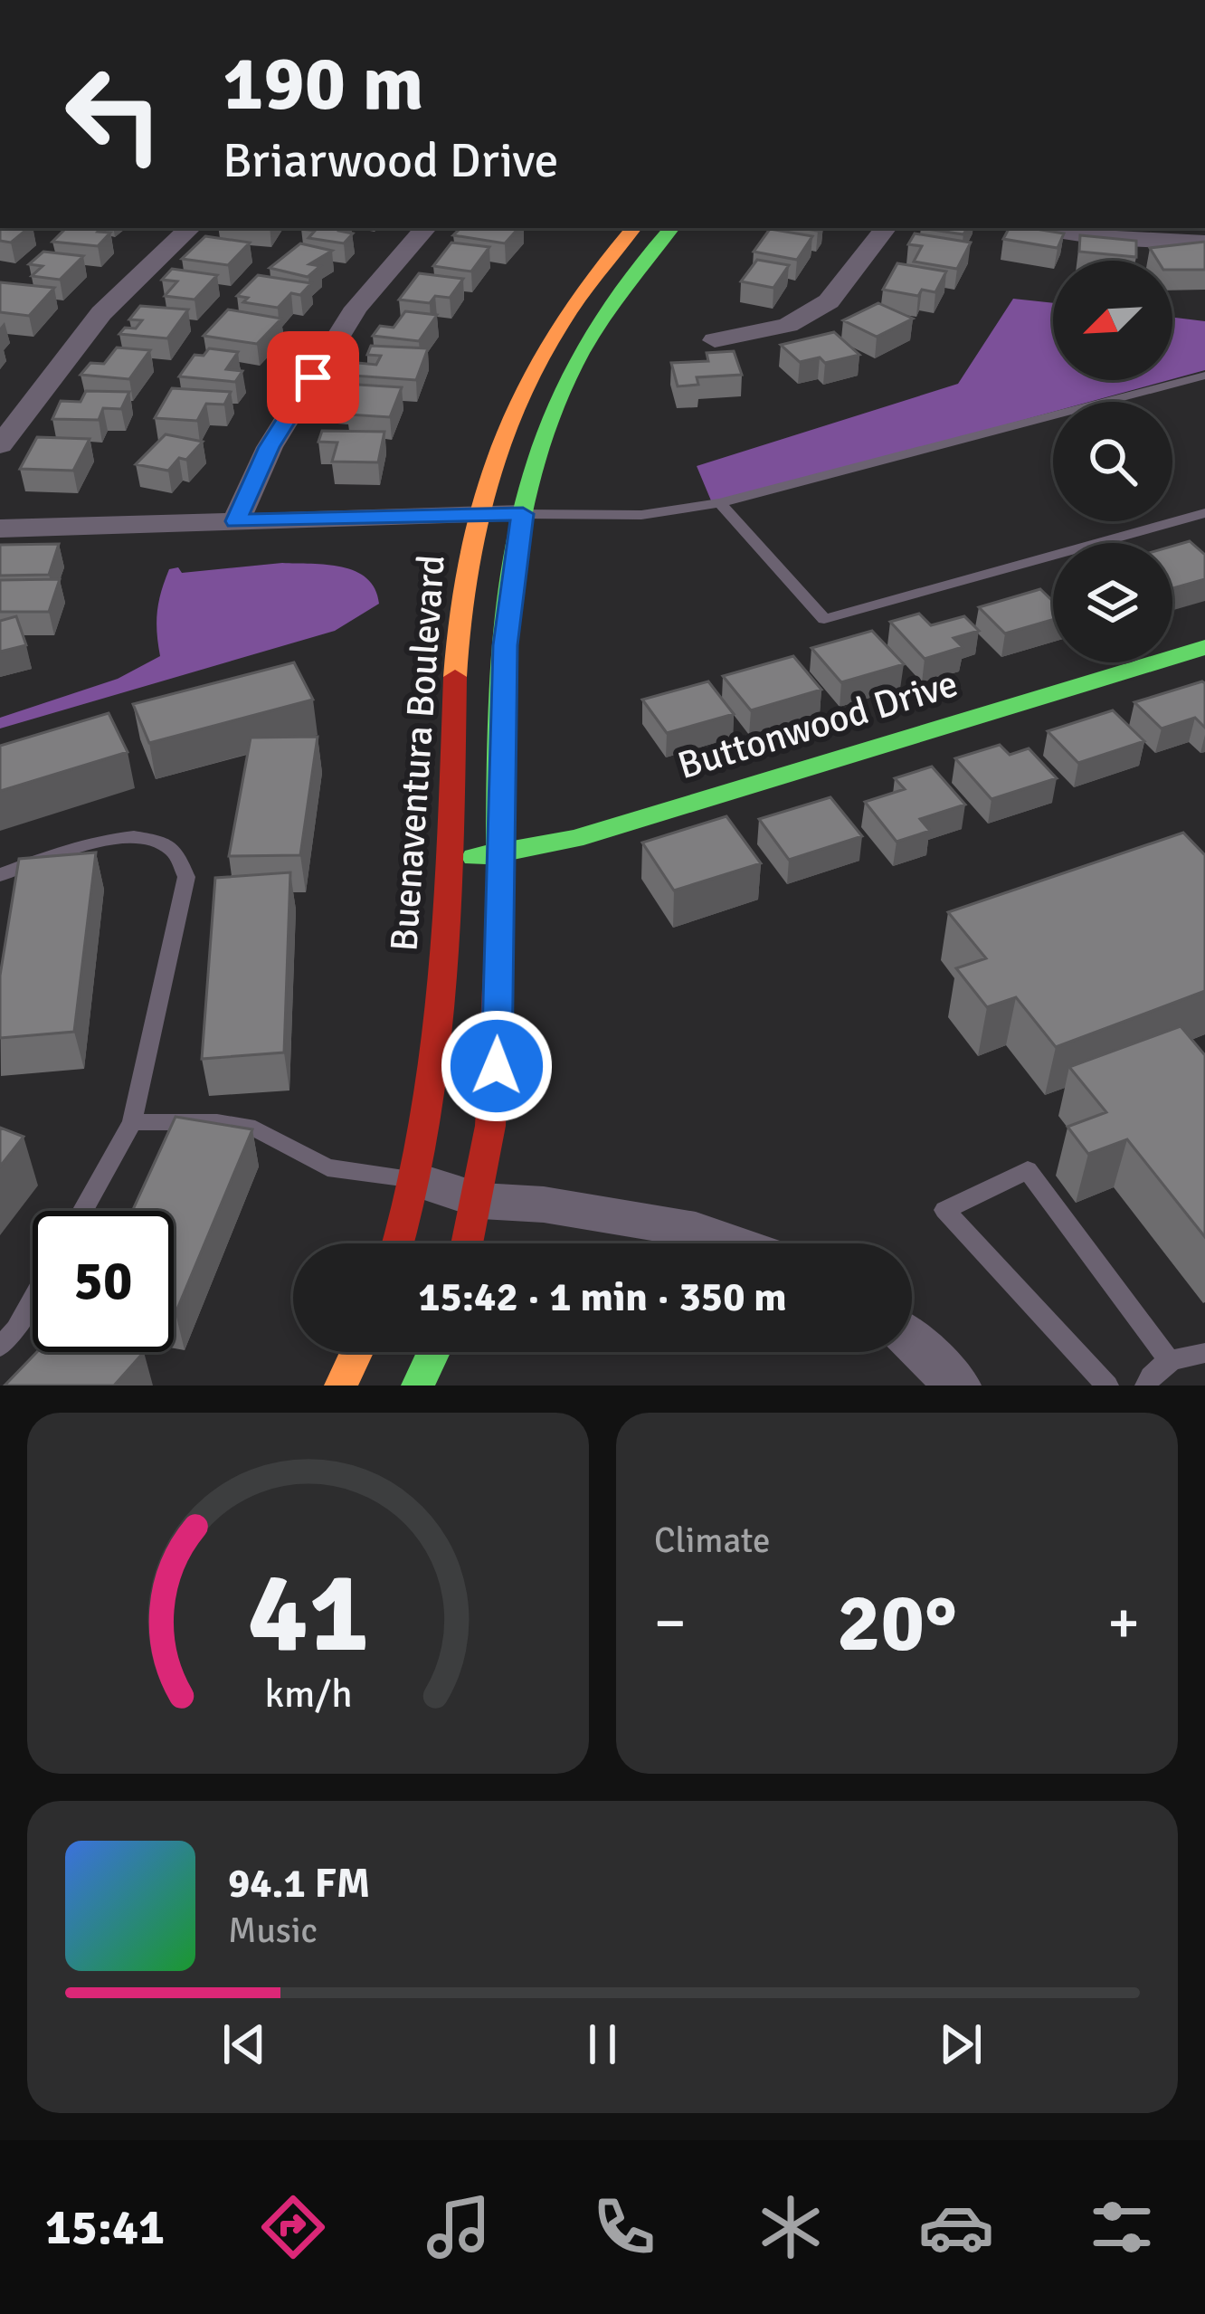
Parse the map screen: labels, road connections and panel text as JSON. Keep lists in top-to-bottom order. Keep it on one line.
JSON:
{"streets":{"main road":["Buttonwood Drive","Buenaventura Boulevard"]},"crossings":[["Buttonwood Drive","Buenaventura Boulevard"]],"north":"bottom left","page":{"turn":["190 m","Briarwood Drive"],"limit":"50","trip":"15:42 · 1 min · 350 m","tile":"Climate","heat":["−","20°","+"],"song":["94.1 FM","Music"],"tabs":"15:41","gauge":["41","km/h"]}}
